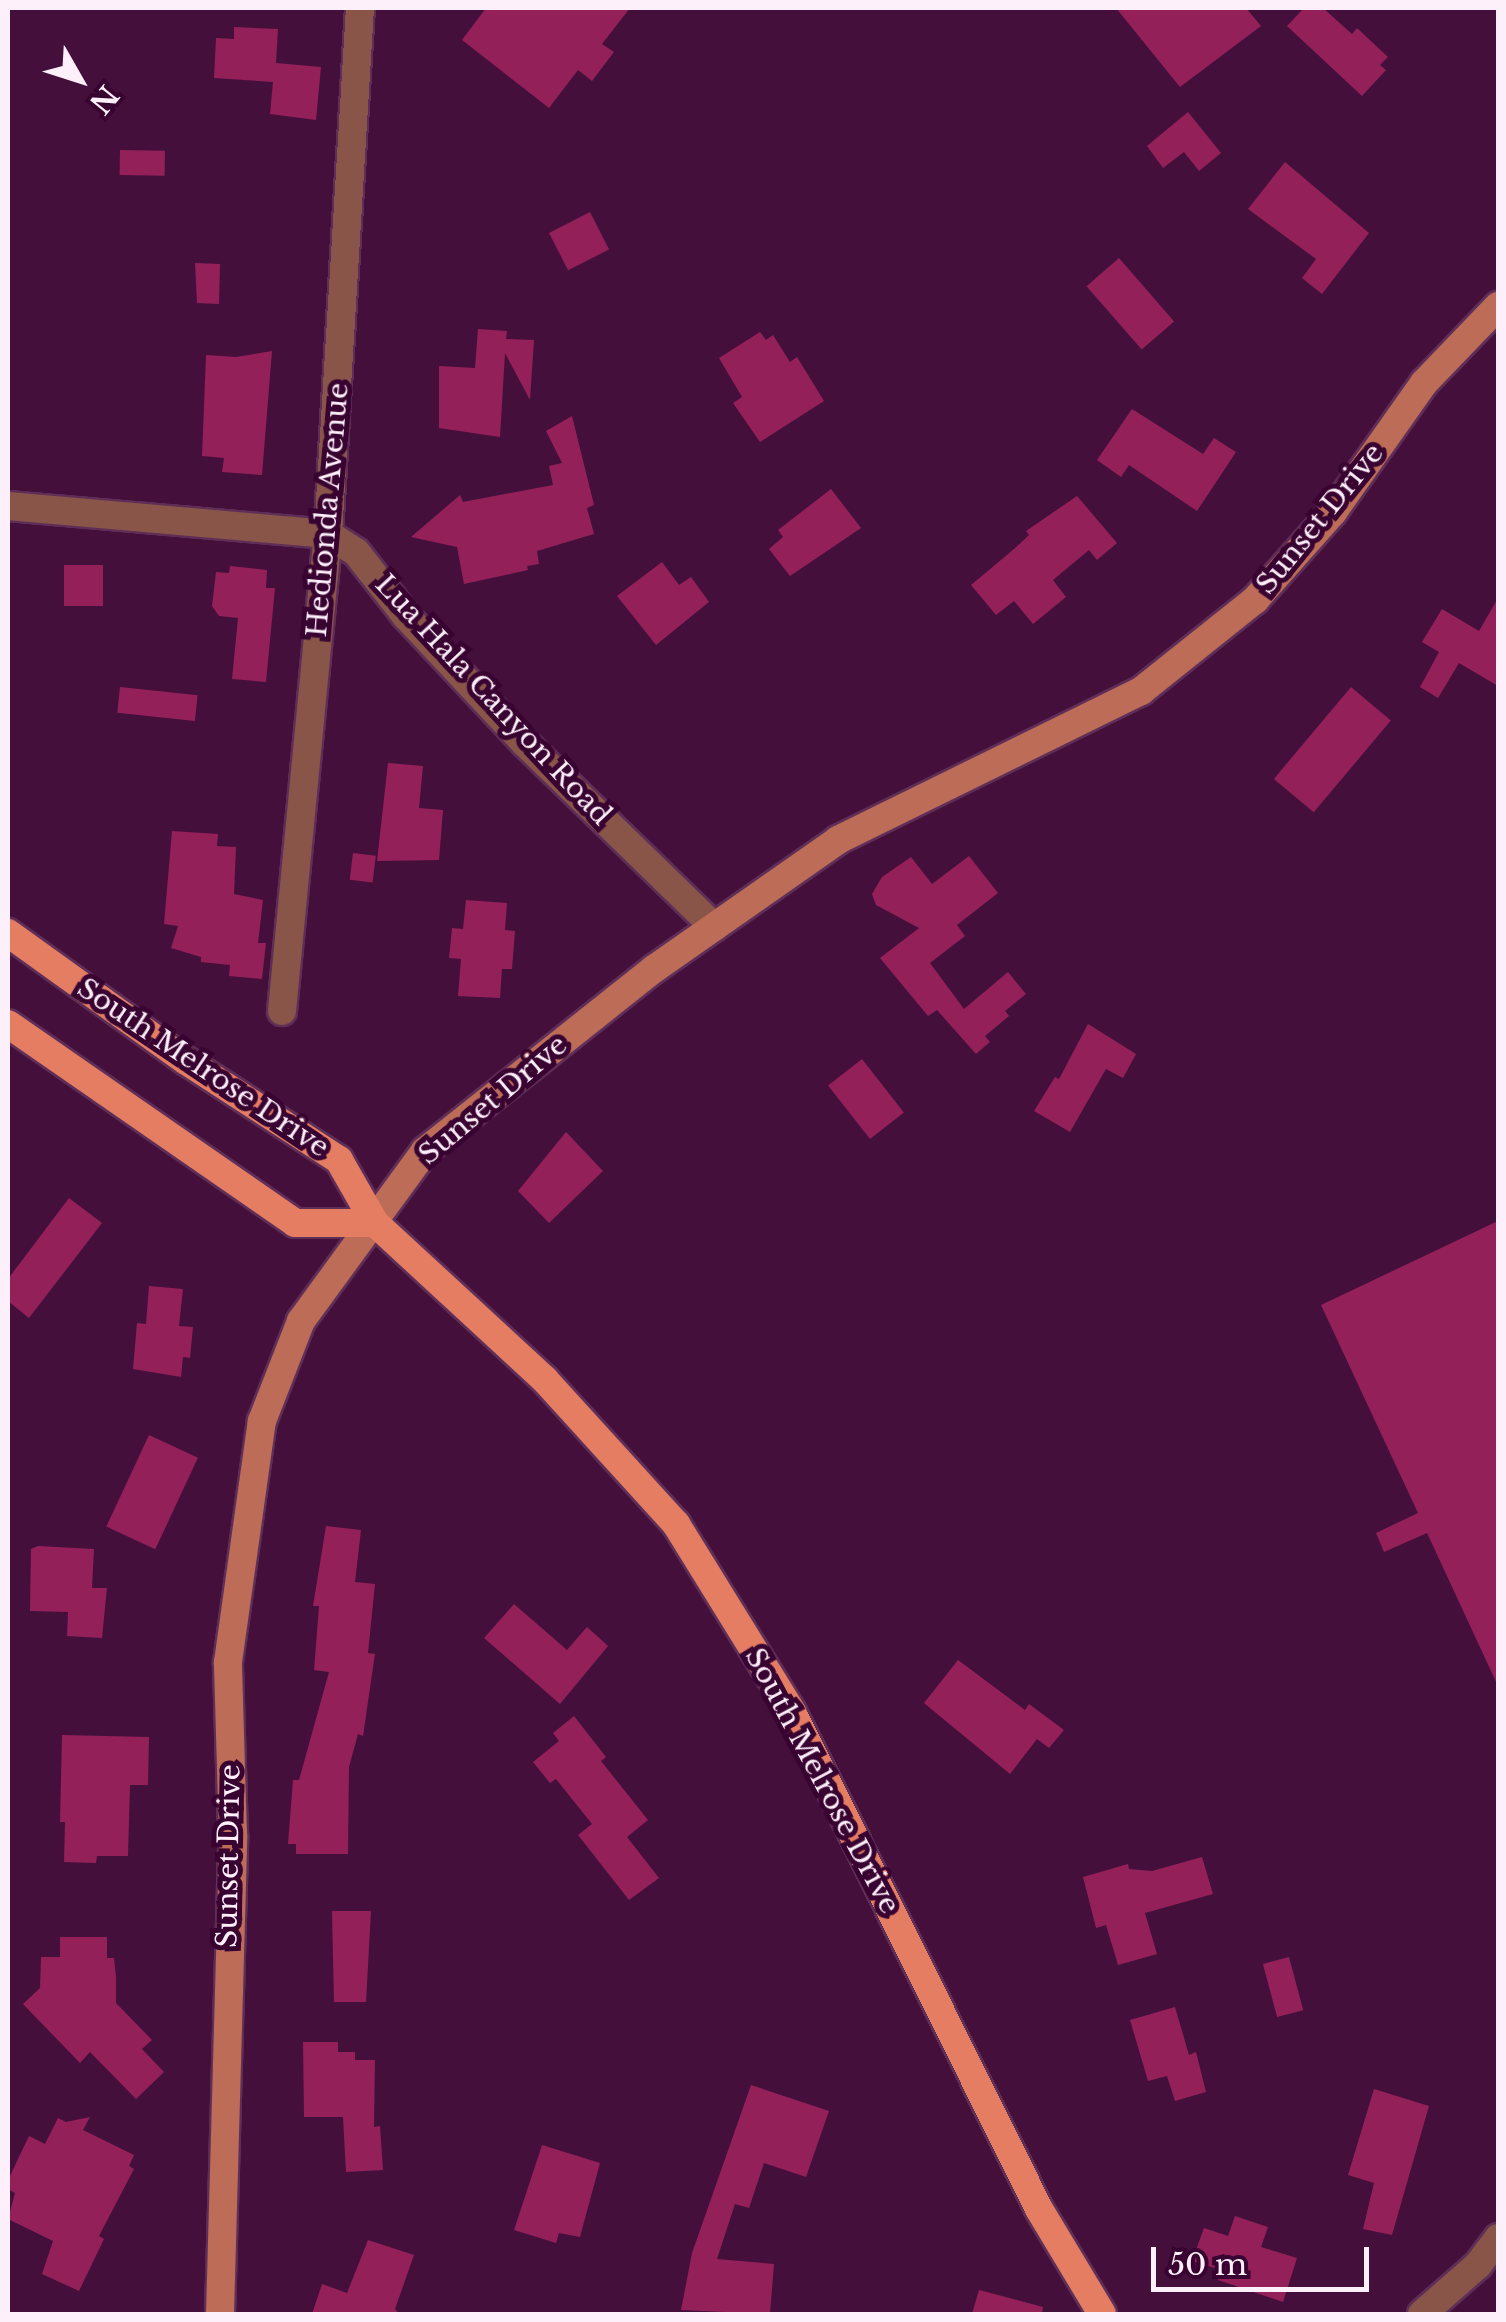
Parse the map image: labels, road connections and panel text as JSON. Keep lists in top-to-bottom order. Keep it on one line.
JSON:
{"streets":{"main road":["Sunset Drive","South Melrose Drive"],"street":["Hedionda Avenue","Lua Hala Canyon Road"]},"crossings":[["Hedionda Avenue","Lua Hala Canyon Road"],["Sunset Drive","Lua Hala Canyon Road"],["Sunset Drive","South Melrose Drive"]],"scale_bar":"50 m","north":"bottom right"}
